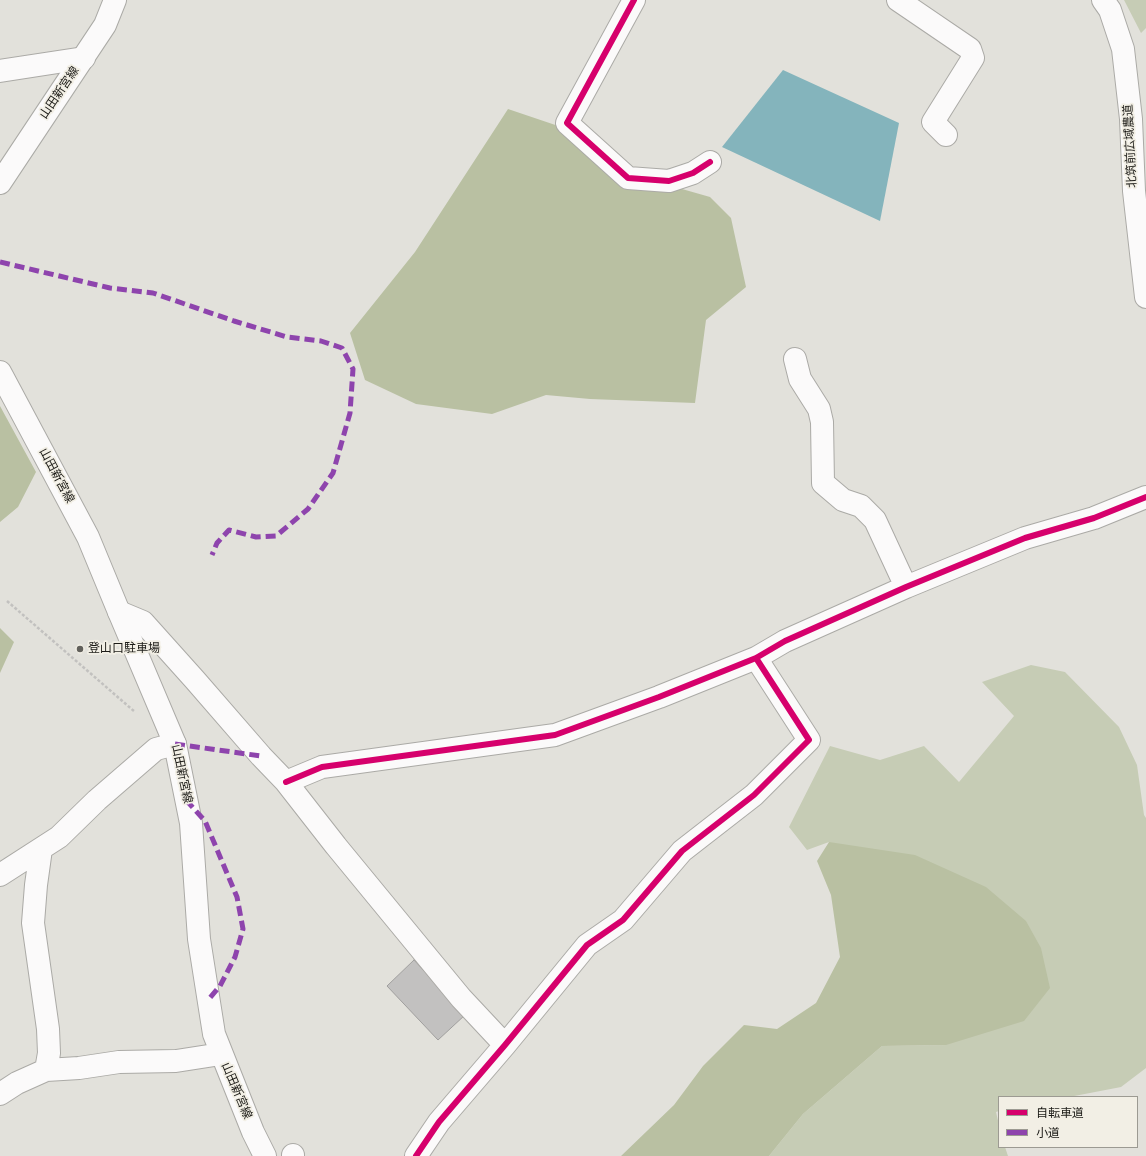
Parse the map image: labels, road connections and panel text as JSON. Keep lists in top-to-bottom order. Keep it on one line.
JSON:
{"streets":{"street":["山田新宮線","北筑前広域農道"]},"places":["登山口駐車場"],"legend":["自転車道","小道"]}
